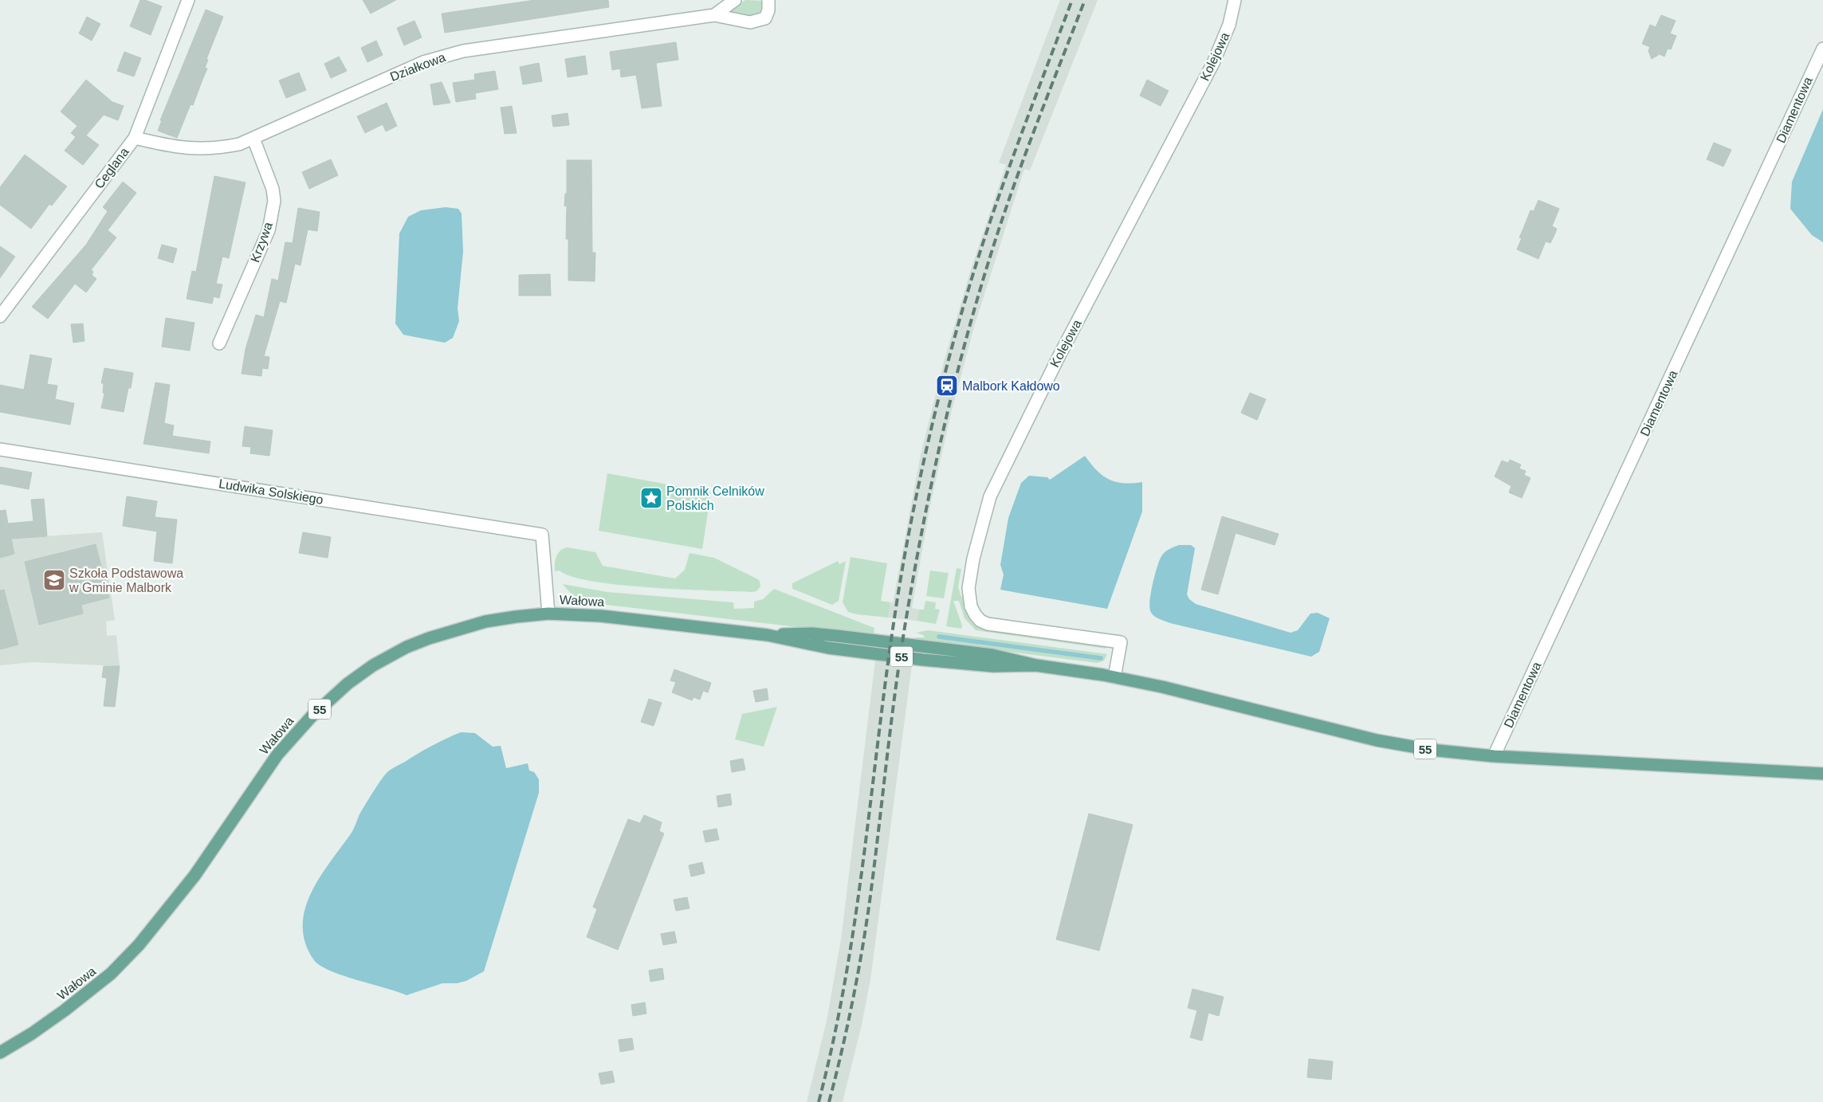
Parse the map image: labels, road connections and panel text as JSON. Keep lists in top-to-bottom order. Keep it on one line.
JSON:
{"streets":{"main road":["Wałowa","55"],"street":["Kolejowa","Działkowa","Diamentowa","Ceglana","Krzywa","Ludwika Solskiego"]},"crossings":[["Kolejowa","Wałowa"],["Kolejowa","55"],["Działkowa","Ceglana"],["Działkowa","Krzywa"],["Diamentowa","55"],["Ludwika Solskiego","Wałowa"],["Wałowa","55"]],"places":{"station":["Malbork Kałdowo"],"place":["Pomnik Celników Polskich"],"school or university":["Szkoła Podstawowa w Gminie Malbork"]}}
